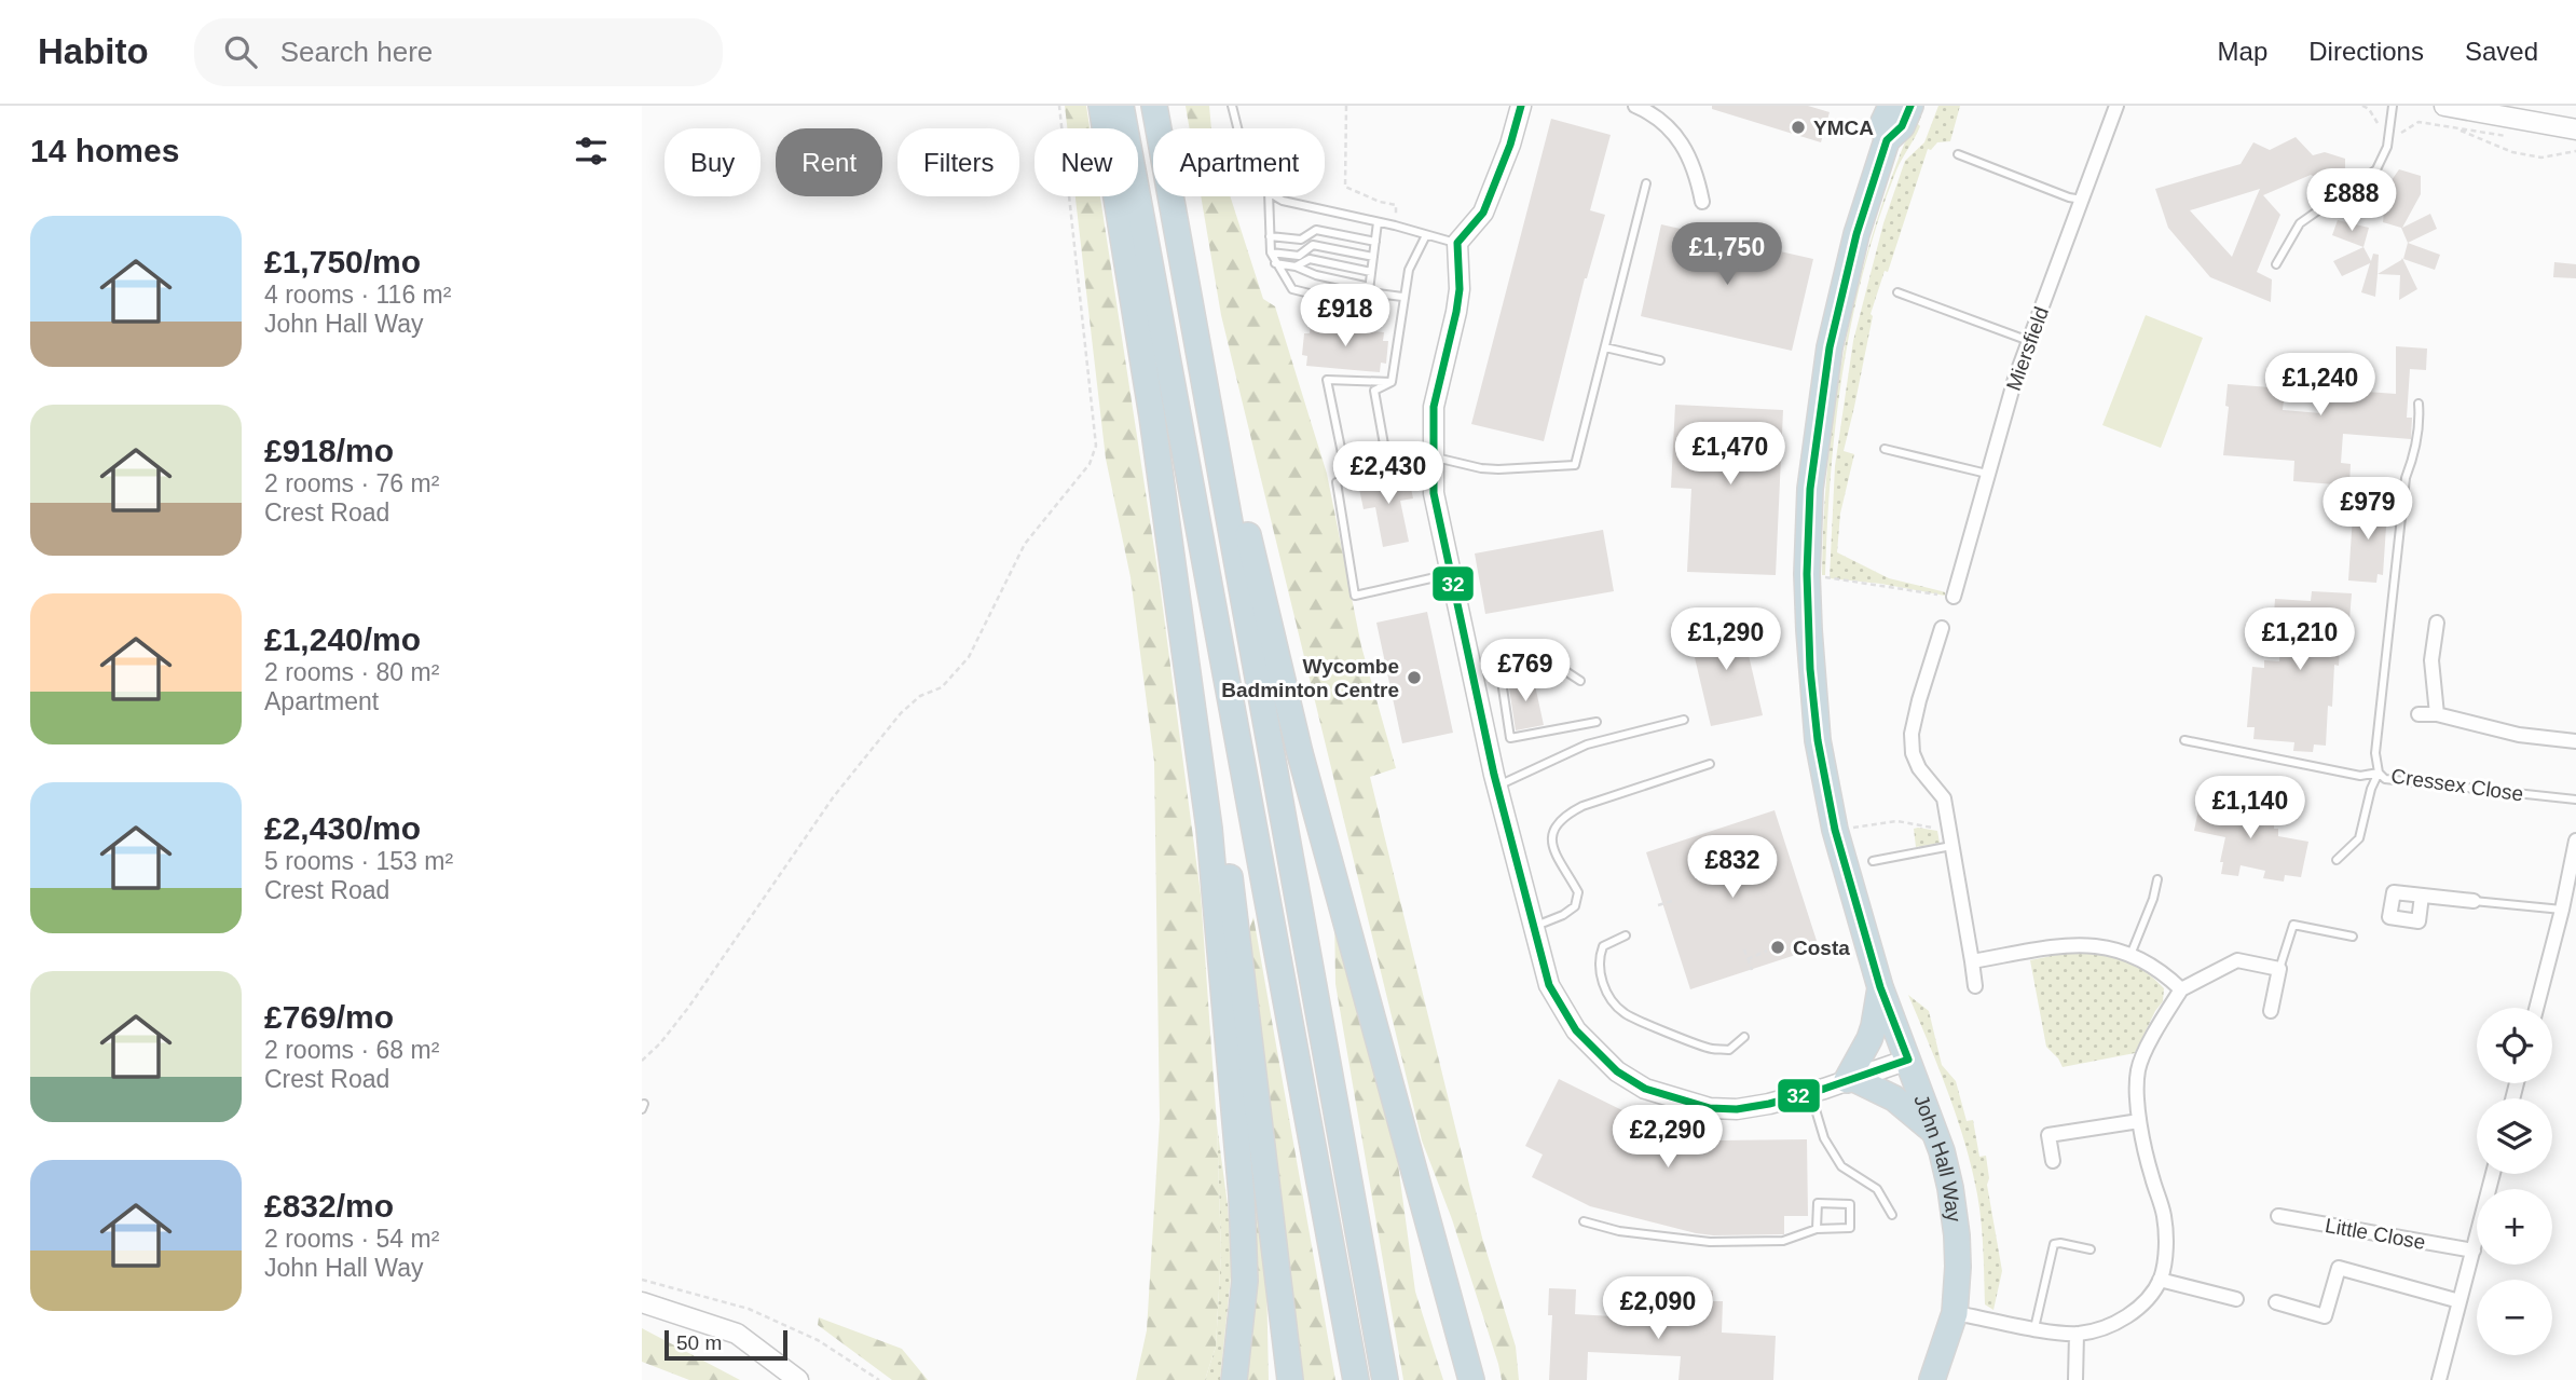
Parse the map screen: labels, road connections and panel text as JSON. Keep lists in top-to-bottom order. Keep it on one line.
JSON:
{"streets":{"highway":["John Hall Way"],"street":["Miersfield","Little Close"],"lane":["Cressex Close"]},"places":["YMCA","Wycombe Badminton Centre","Costa"],"lines":["transit line 32"],"scale_bar":"50 m","page":{"header":"Habito","search":"Search here","nav":["Map","Directions","Saved"],"heading":"14 homes","chip":["Buy","Rent","Filters","New","Apartment"],"price":["£888","£1,750","£918","£1,240","£1,470","£2,430","£979","£1,290","£1,210","£769","£1,140","£832","£2,290","£2,090"],"list":[{"name":"£1,750/mo","note":"4 rooms · 116 m² · John Hall Way"},{"name":"£918/mo","note":"2 rooms · 76 m² · Crest Road"},{"name":"£1,240/mo","note":"2 rooms · 80 m² · Apartment"},{"name":"£2,430/mo","note":"5 rooms · 153 m² · Crest Road"},{"name":"£769/mo","note":"2 rooms · 68 m² · Crest Road"},{"name":"£832/mo","note":"2 rooms · 54 m² · John Hall Way"}],"map_buttons":["+","−"],"scale":"50 m"}}
